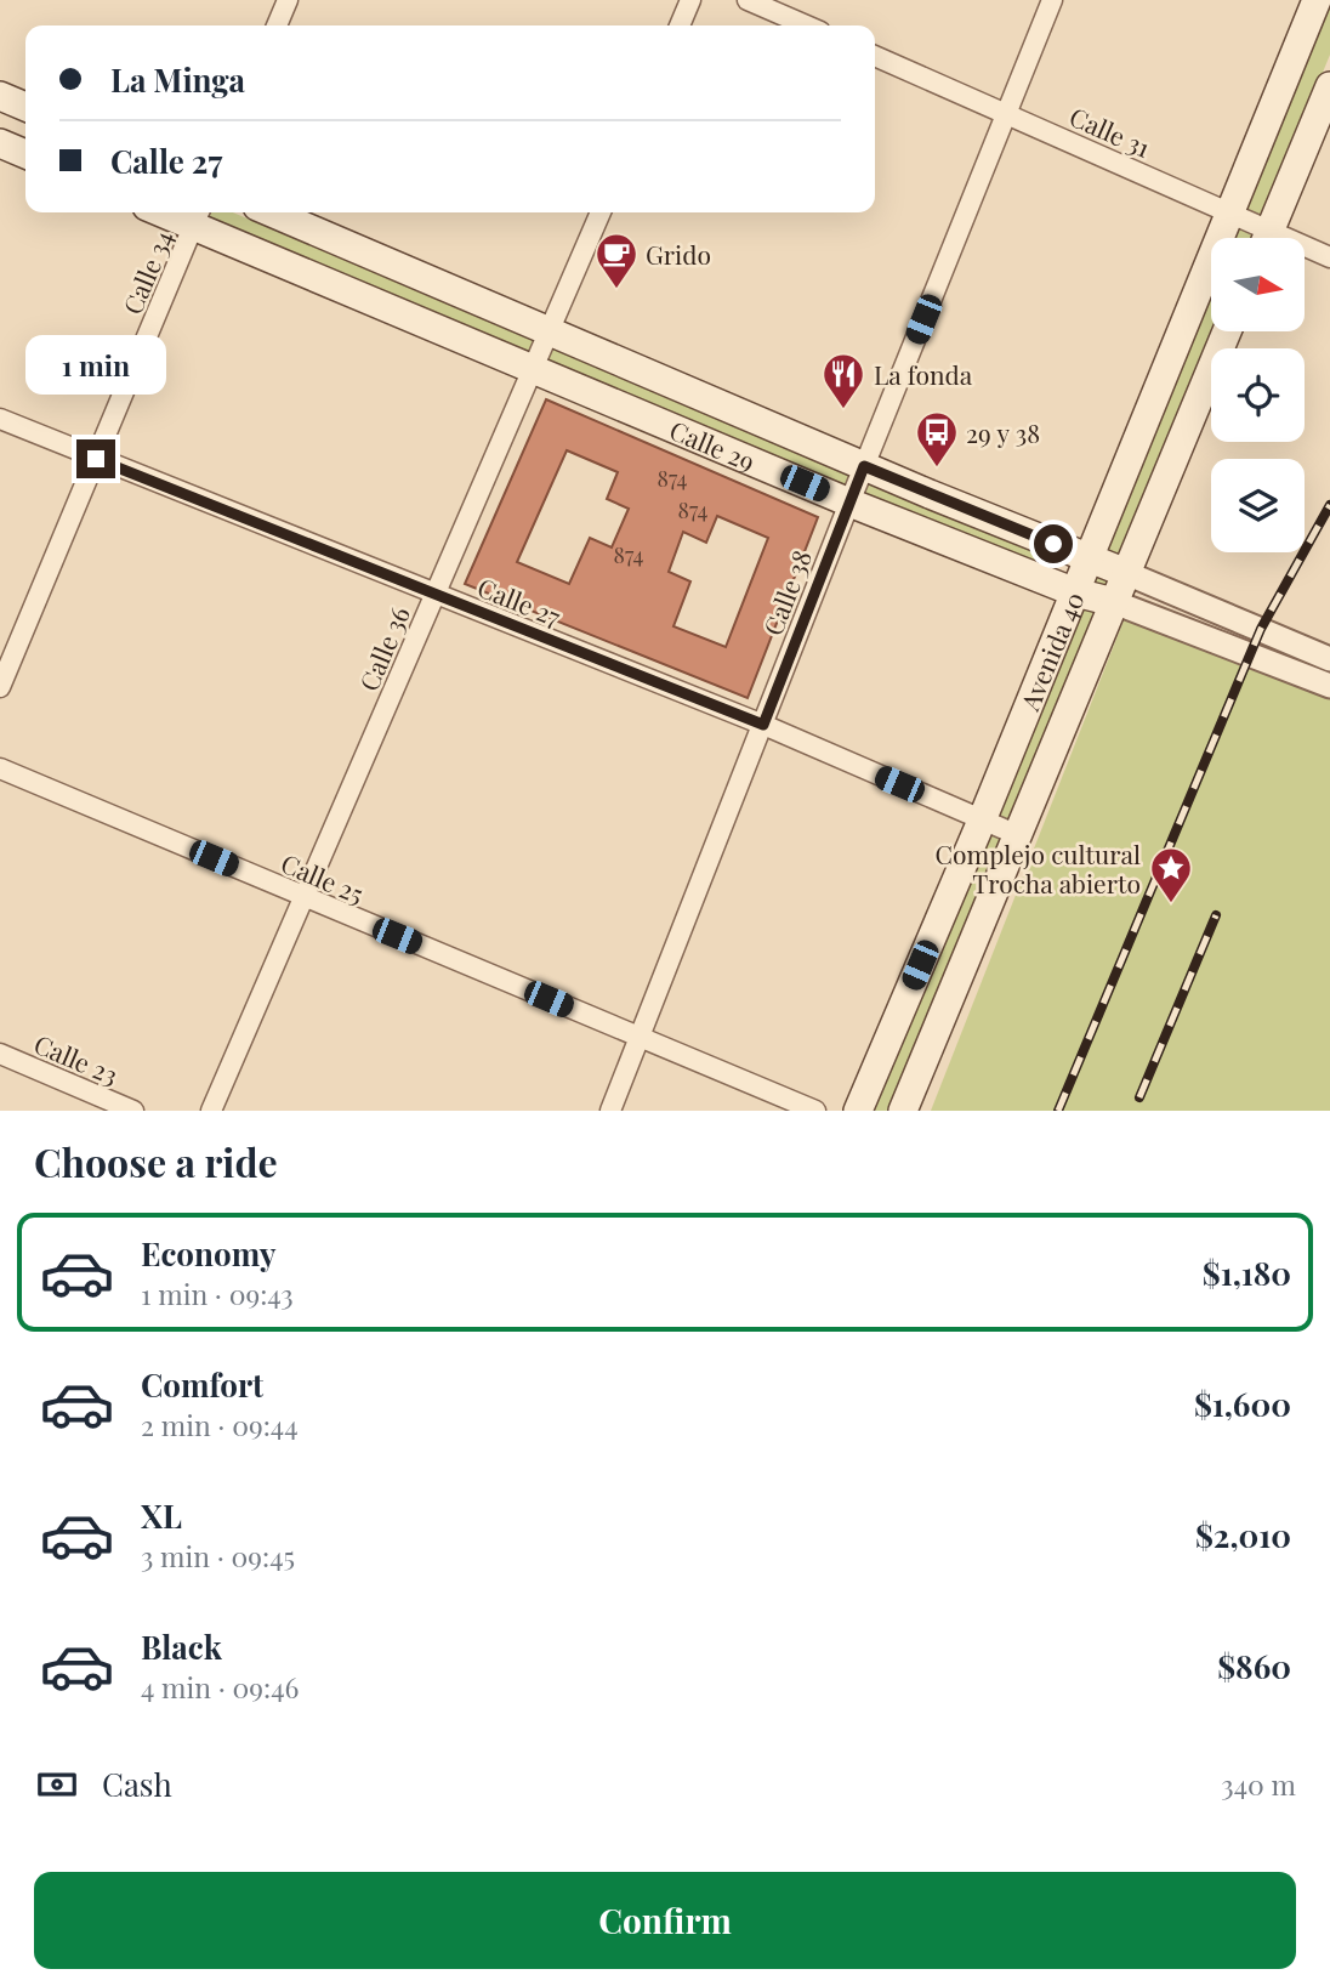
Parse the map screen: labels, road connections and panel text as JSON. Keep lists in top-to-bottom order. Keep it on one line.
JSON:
{"streets":{"main road":["Calle 29","Avenida 40"],"street":["Calle 31","Calle 34","Calle 38","Calle 27","Calle 36","Calle 25","Calle 23"]},"crossings":[["Calle 31","Calle 38"],["Calle 31","Avenida 40"],["Calle 34","Calle 29"],["Calle 34","Calle 27"],["Calle 29","Calle 38"],["Calle 29","Calle 36"],["Calle 29","Avenida 40"],["Calle 38","Calle 27"],["Calle 38","Calle 25"],["Calle 27","Calle 36"],["Calle 27","Avenida 40"],["Calle 36","Calle 25"]],"places":{"cafe":["Grido"],"restaurant":["La fonda"],"bus stop":["29 y 38"],"place":["Complejo cultural Trocha abierto"]},"house_numbers":["874","874","874"],"north":"right","page":{"banner":["La Minga","Calle 27"],"bubble":"1 min","heading":"Choose a ride","list":[{"name":"Economy","note":"1 min · 09:43","value":"$1,180"},{"name":"Comfort","note":"2 min · 09:44","value":"$1,600"},{"name":"XL","note":"3 min · 09:45","value":"$2,010"},{"name":"Black","note":"4 min · 09:46","value":"$860"}],"pay":["Cash","340 m"],"buttons":"Confirm"}}
